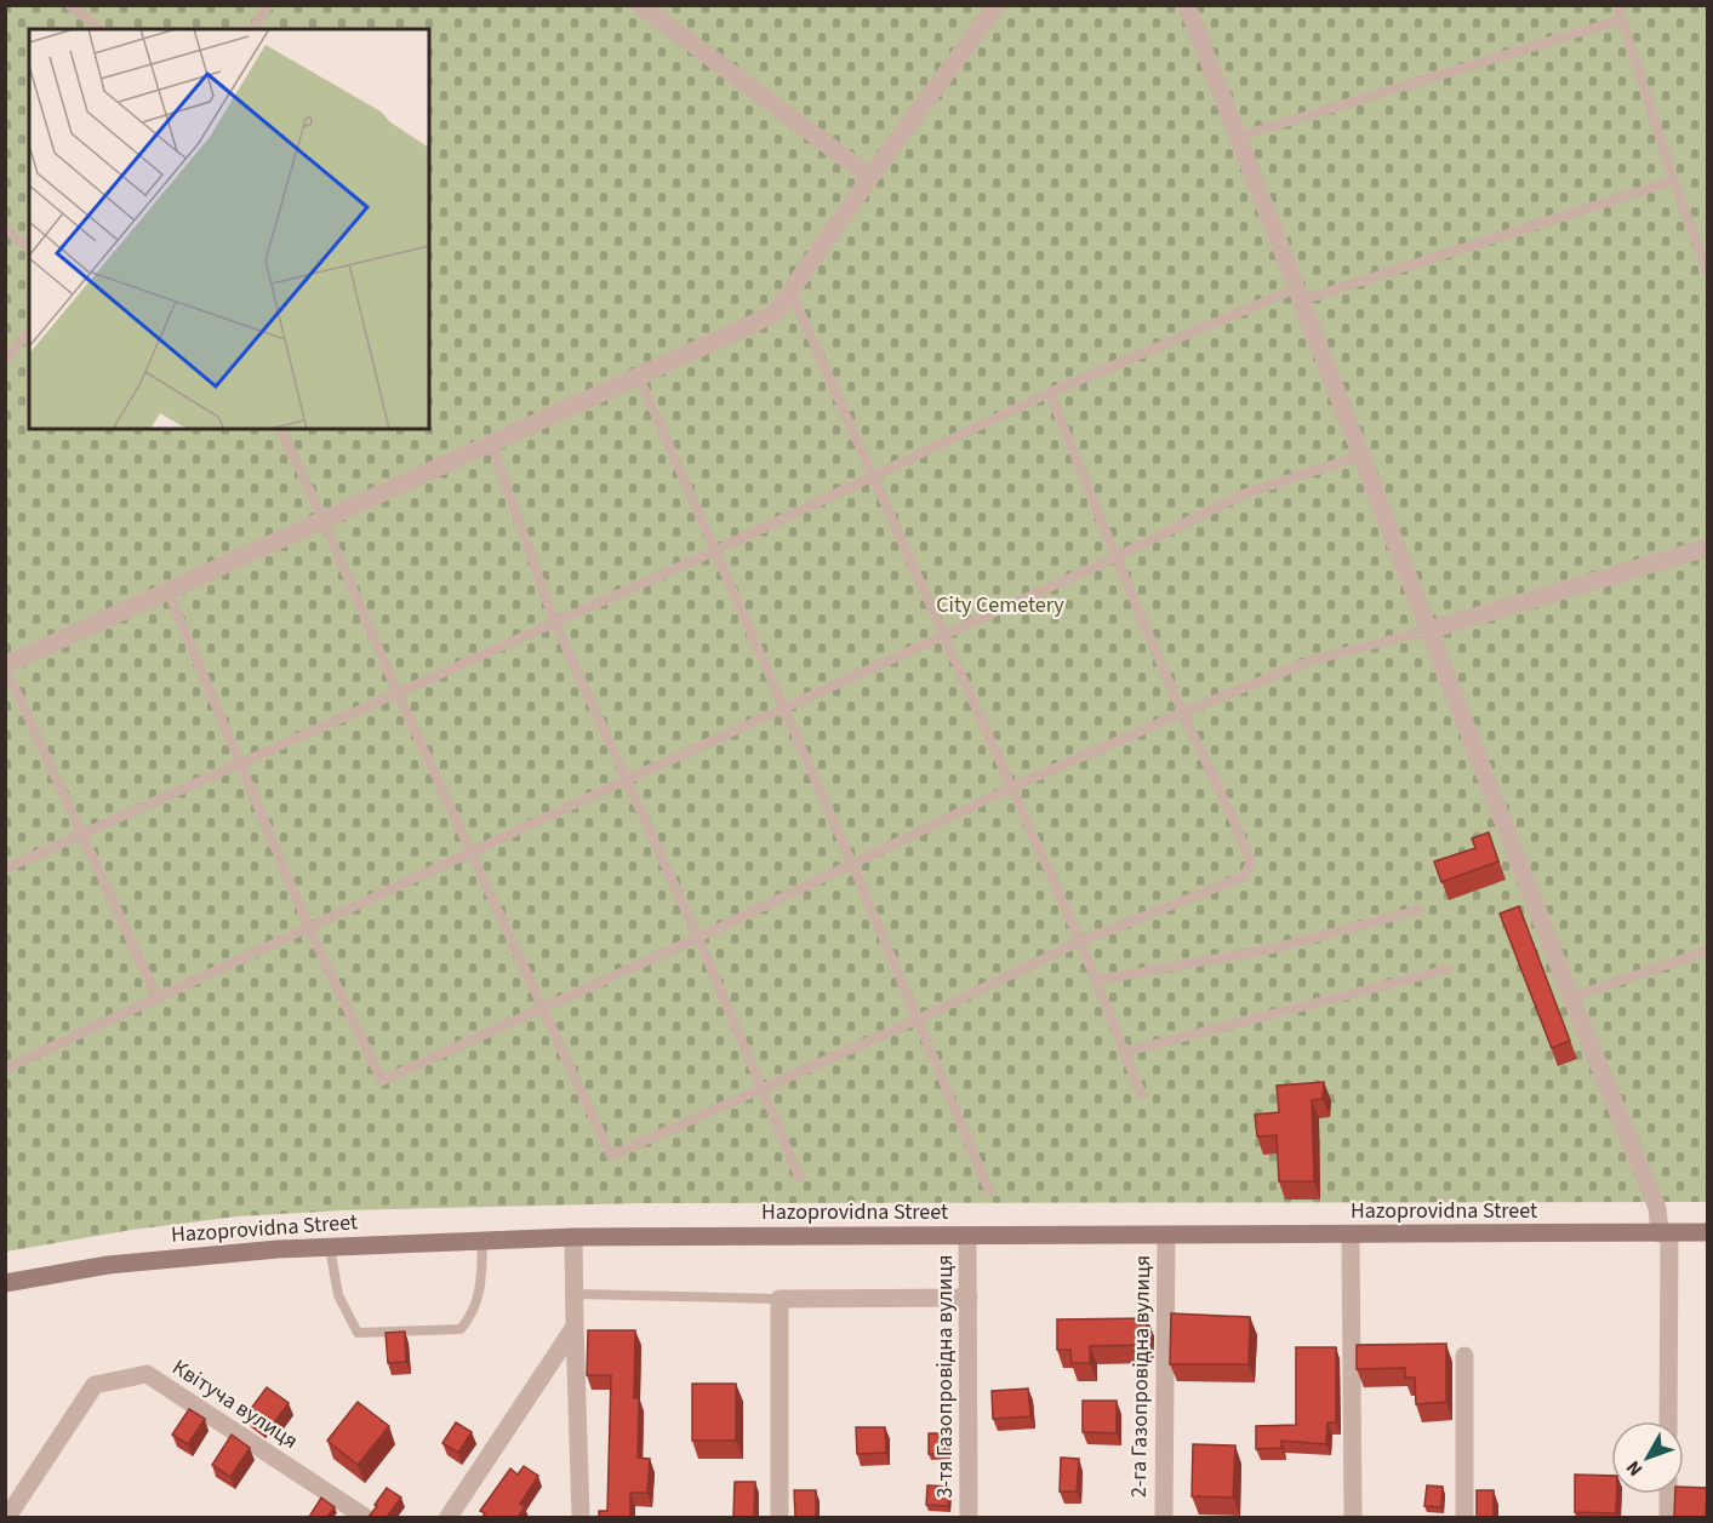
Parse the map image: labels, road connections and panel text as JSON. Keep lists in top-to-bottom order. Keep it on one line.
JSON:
{"streets":{"main road":["Hazoprovidna Street"],"street":["3-тя Газопровідна вулиця","2-га Газопровідна вулиця","Квітуча вулиця"]},"crossings":[["Hazoprovidna Street","3-тя Газопровідна вулиця"],["Hazoprovidna Street","2-га Газопровідна вулиця"]],"parks":["City Cemetery"],"north":"bottom left"}
